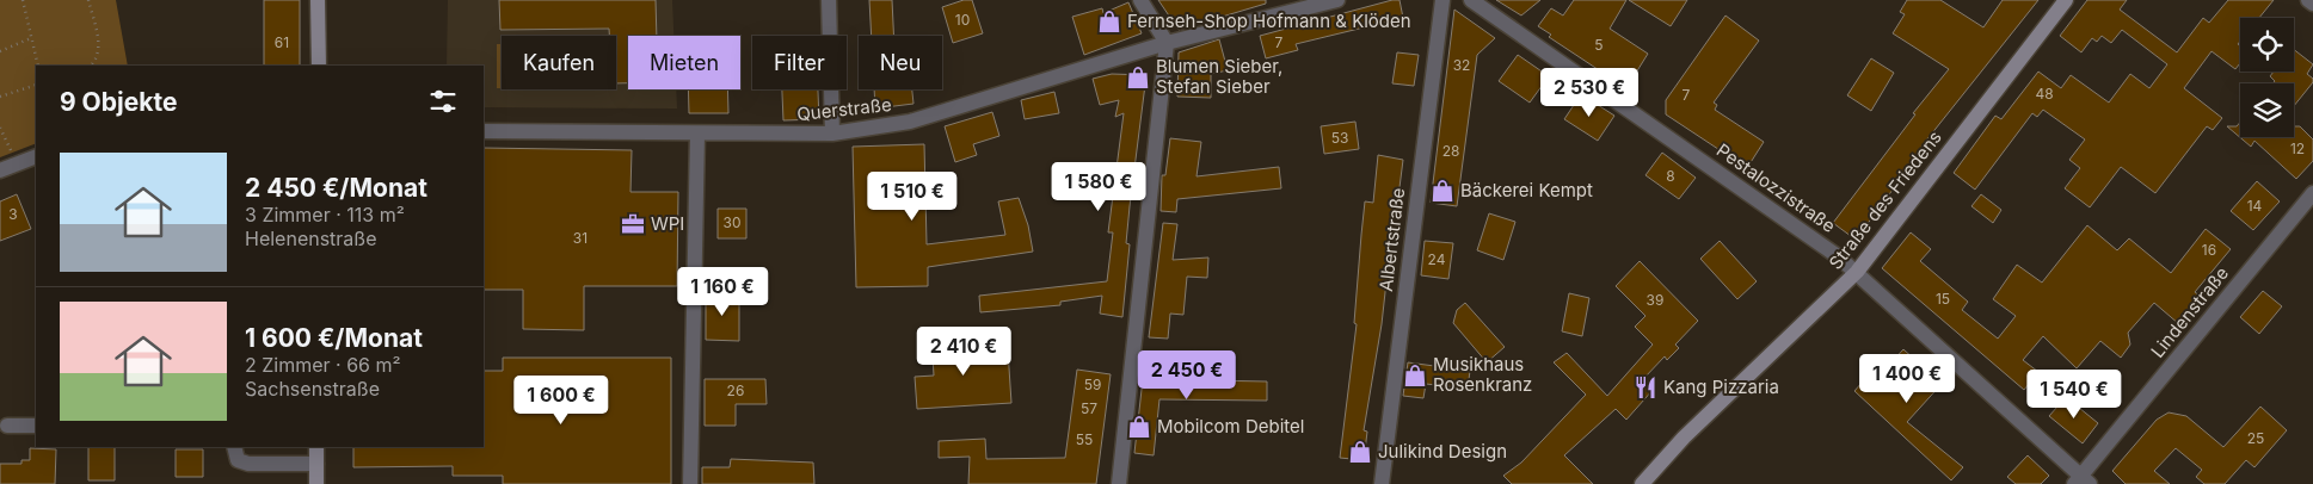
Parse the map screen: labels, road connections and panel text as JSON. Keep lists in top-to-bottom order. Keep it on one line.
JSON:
{"streets":{"main road":["Straße des Friedens"],"street":["Querstraße","Pestalozzistraße","Albertstraße","Lindenstraße"]},"crossings":[["Pestalozzistraße","Straße des Friedens"],["Pestalozzistraße","Lindenstraße"]],"places":{"shop":["Fernseh-Shop Hofmann & Klöden","Blumen Sieber, Stefan Sieber","Bäckerei Kempt","Musikhaus Rosenkranz","Mobilcom Debitel","Julikind Design"],"office":["WPI"],"restaurant":["Kang Pizzaria"]},"house_numbers":["10","61","7","5","32","48","7","53","12","28","8","14","3","30","31","16","24","15","39","59","26","57","25","55"],"page":{"chip":["Kaufen","Mieten","Filter","Neu"],"heading":"9 Objekte","price":["2 530 €","1 580 €","1 510 €","1 160 €","2 410 €","2 450 €","1 400 €","1 540 €","1 600 €"],"list":[{"name":"2 450 €/Monat","note":"3 Zimmer · 113 m² · Helenenstraße"},{"name":"1 600 €/Monat","note":"2 Zimmer · 66 m² · Sachsenstraße"}]}}
